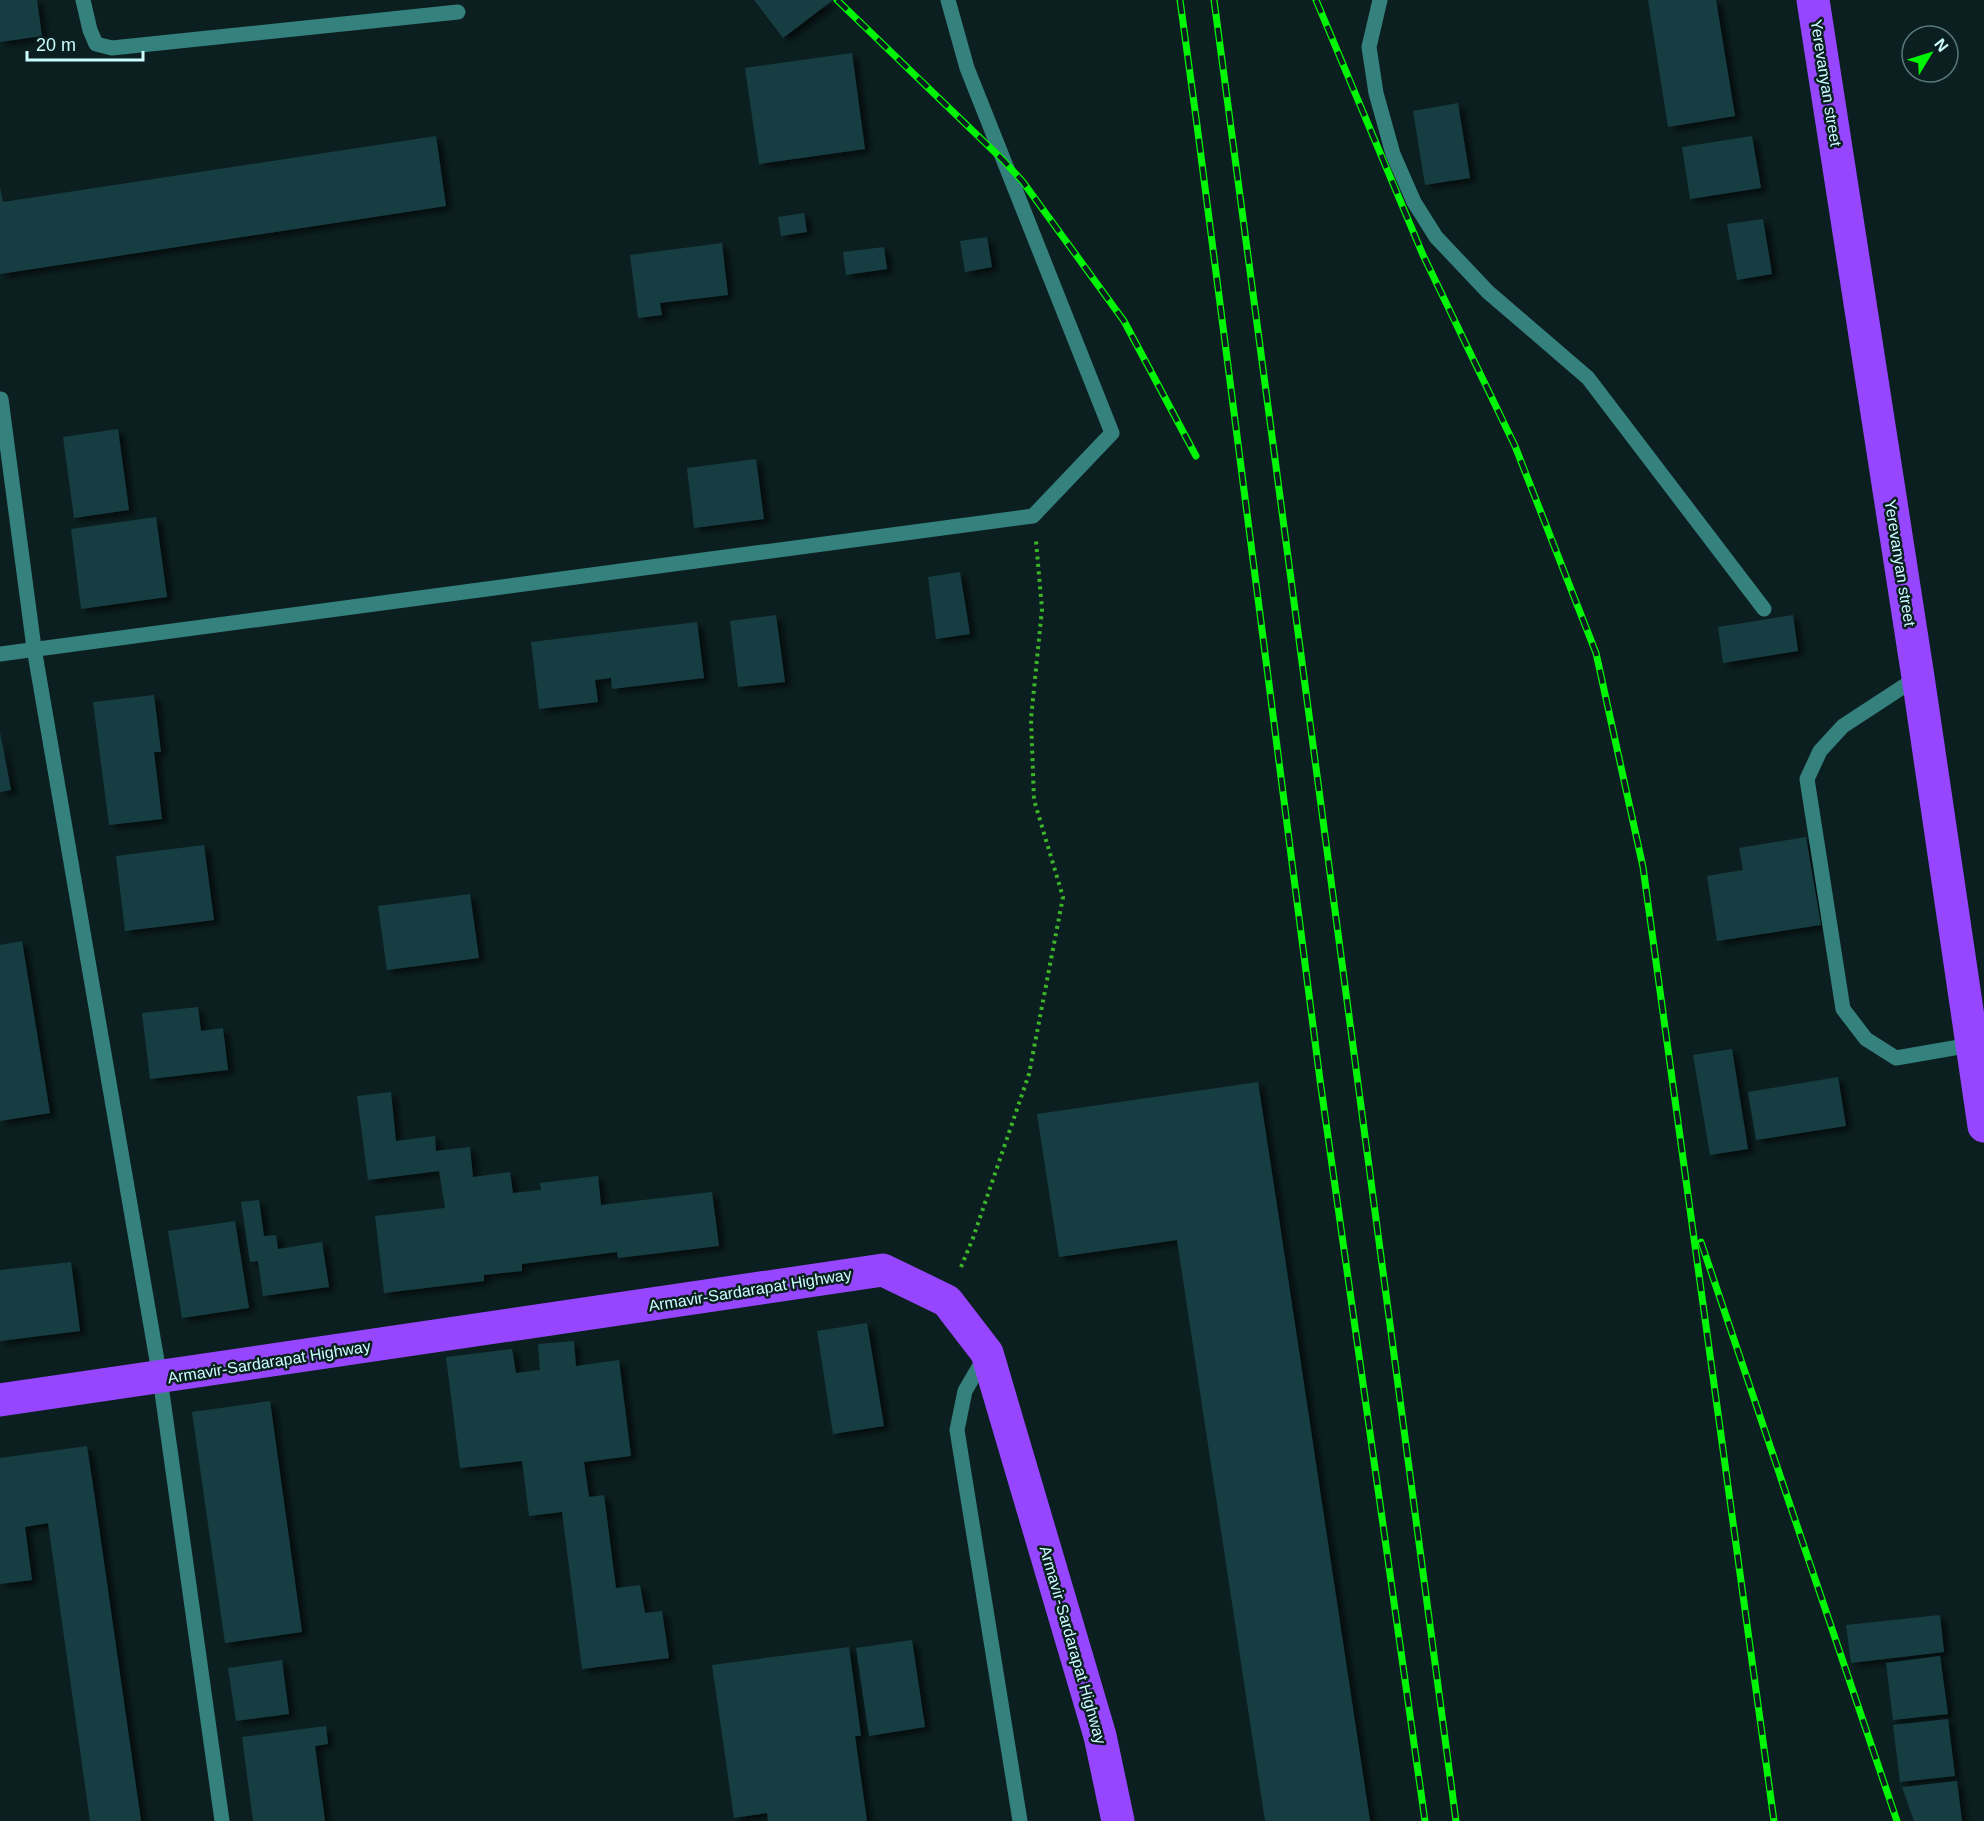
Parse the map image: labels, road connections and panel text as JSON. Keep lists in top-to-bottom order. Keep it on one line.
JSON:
{"streets":{"highway":["Yerevanyan street","Armavir-Sardarapat Highway"]},"scale_bar":"20 m","north":"top right"}
